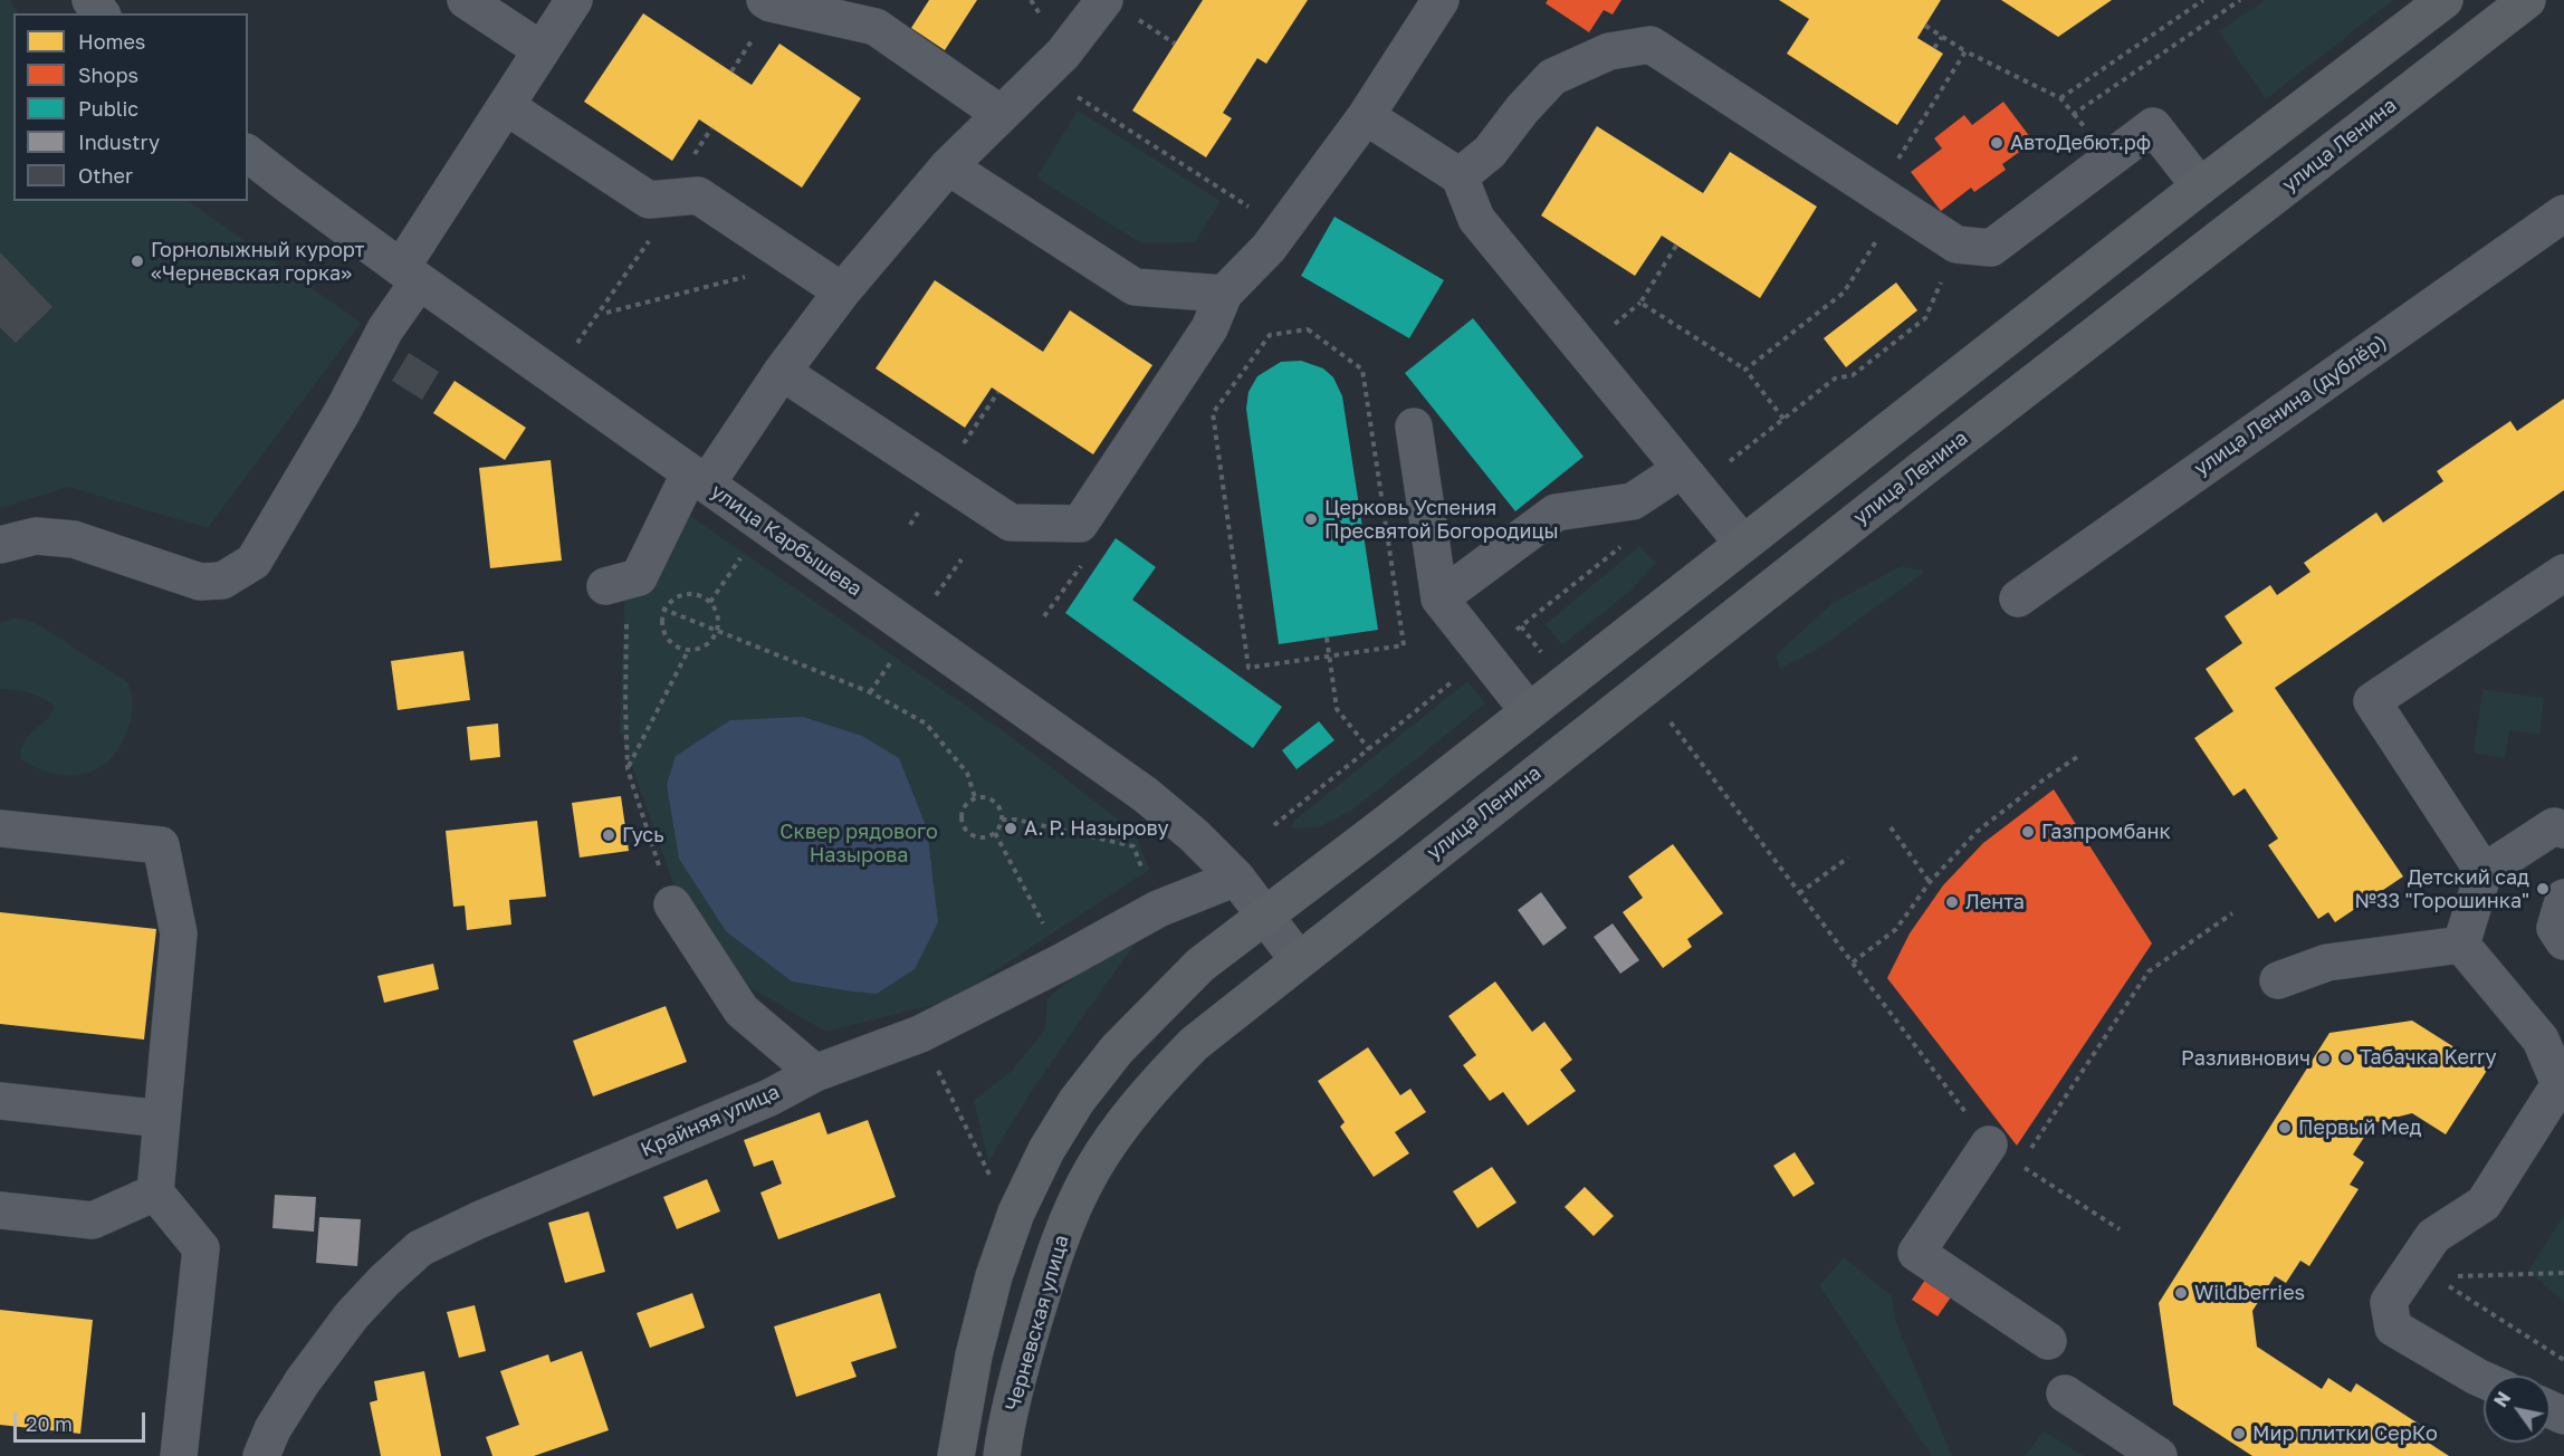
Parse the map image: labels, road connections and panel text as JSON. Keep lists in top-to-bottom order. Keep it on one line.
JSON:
{"streets":{"main road":["улица Ленина","Черневская улица"],"street":["улица Ленина (дублёр)","улица Карбышева","Крайняя улица"]},"crossings":[["улица Ленина","улица Карбышева"],["улица Ленина","Черневская улица"],["улица Карбышева","Крайняя улица"],["улица Карбышева","Черневская улица"]],"parks":["Сквер рядового Назырова"],"places":["АвтоДебют.рф","Горнолыжный курорт «Черневская горка»","Церковь Успения Пресвятой Богородицы","А. Р. Назырову","Газпромбанк","Гусь","Детский сад №33 \"Горошинка\"","Лента","Табачка Kerry","Разливнович","Первый Мед","Wildberries","Мир плитки СерКо"],"legend":["Homes","Shops","Public","Industry","Other"],"scale_bar":"20 m","north":"top left"}
